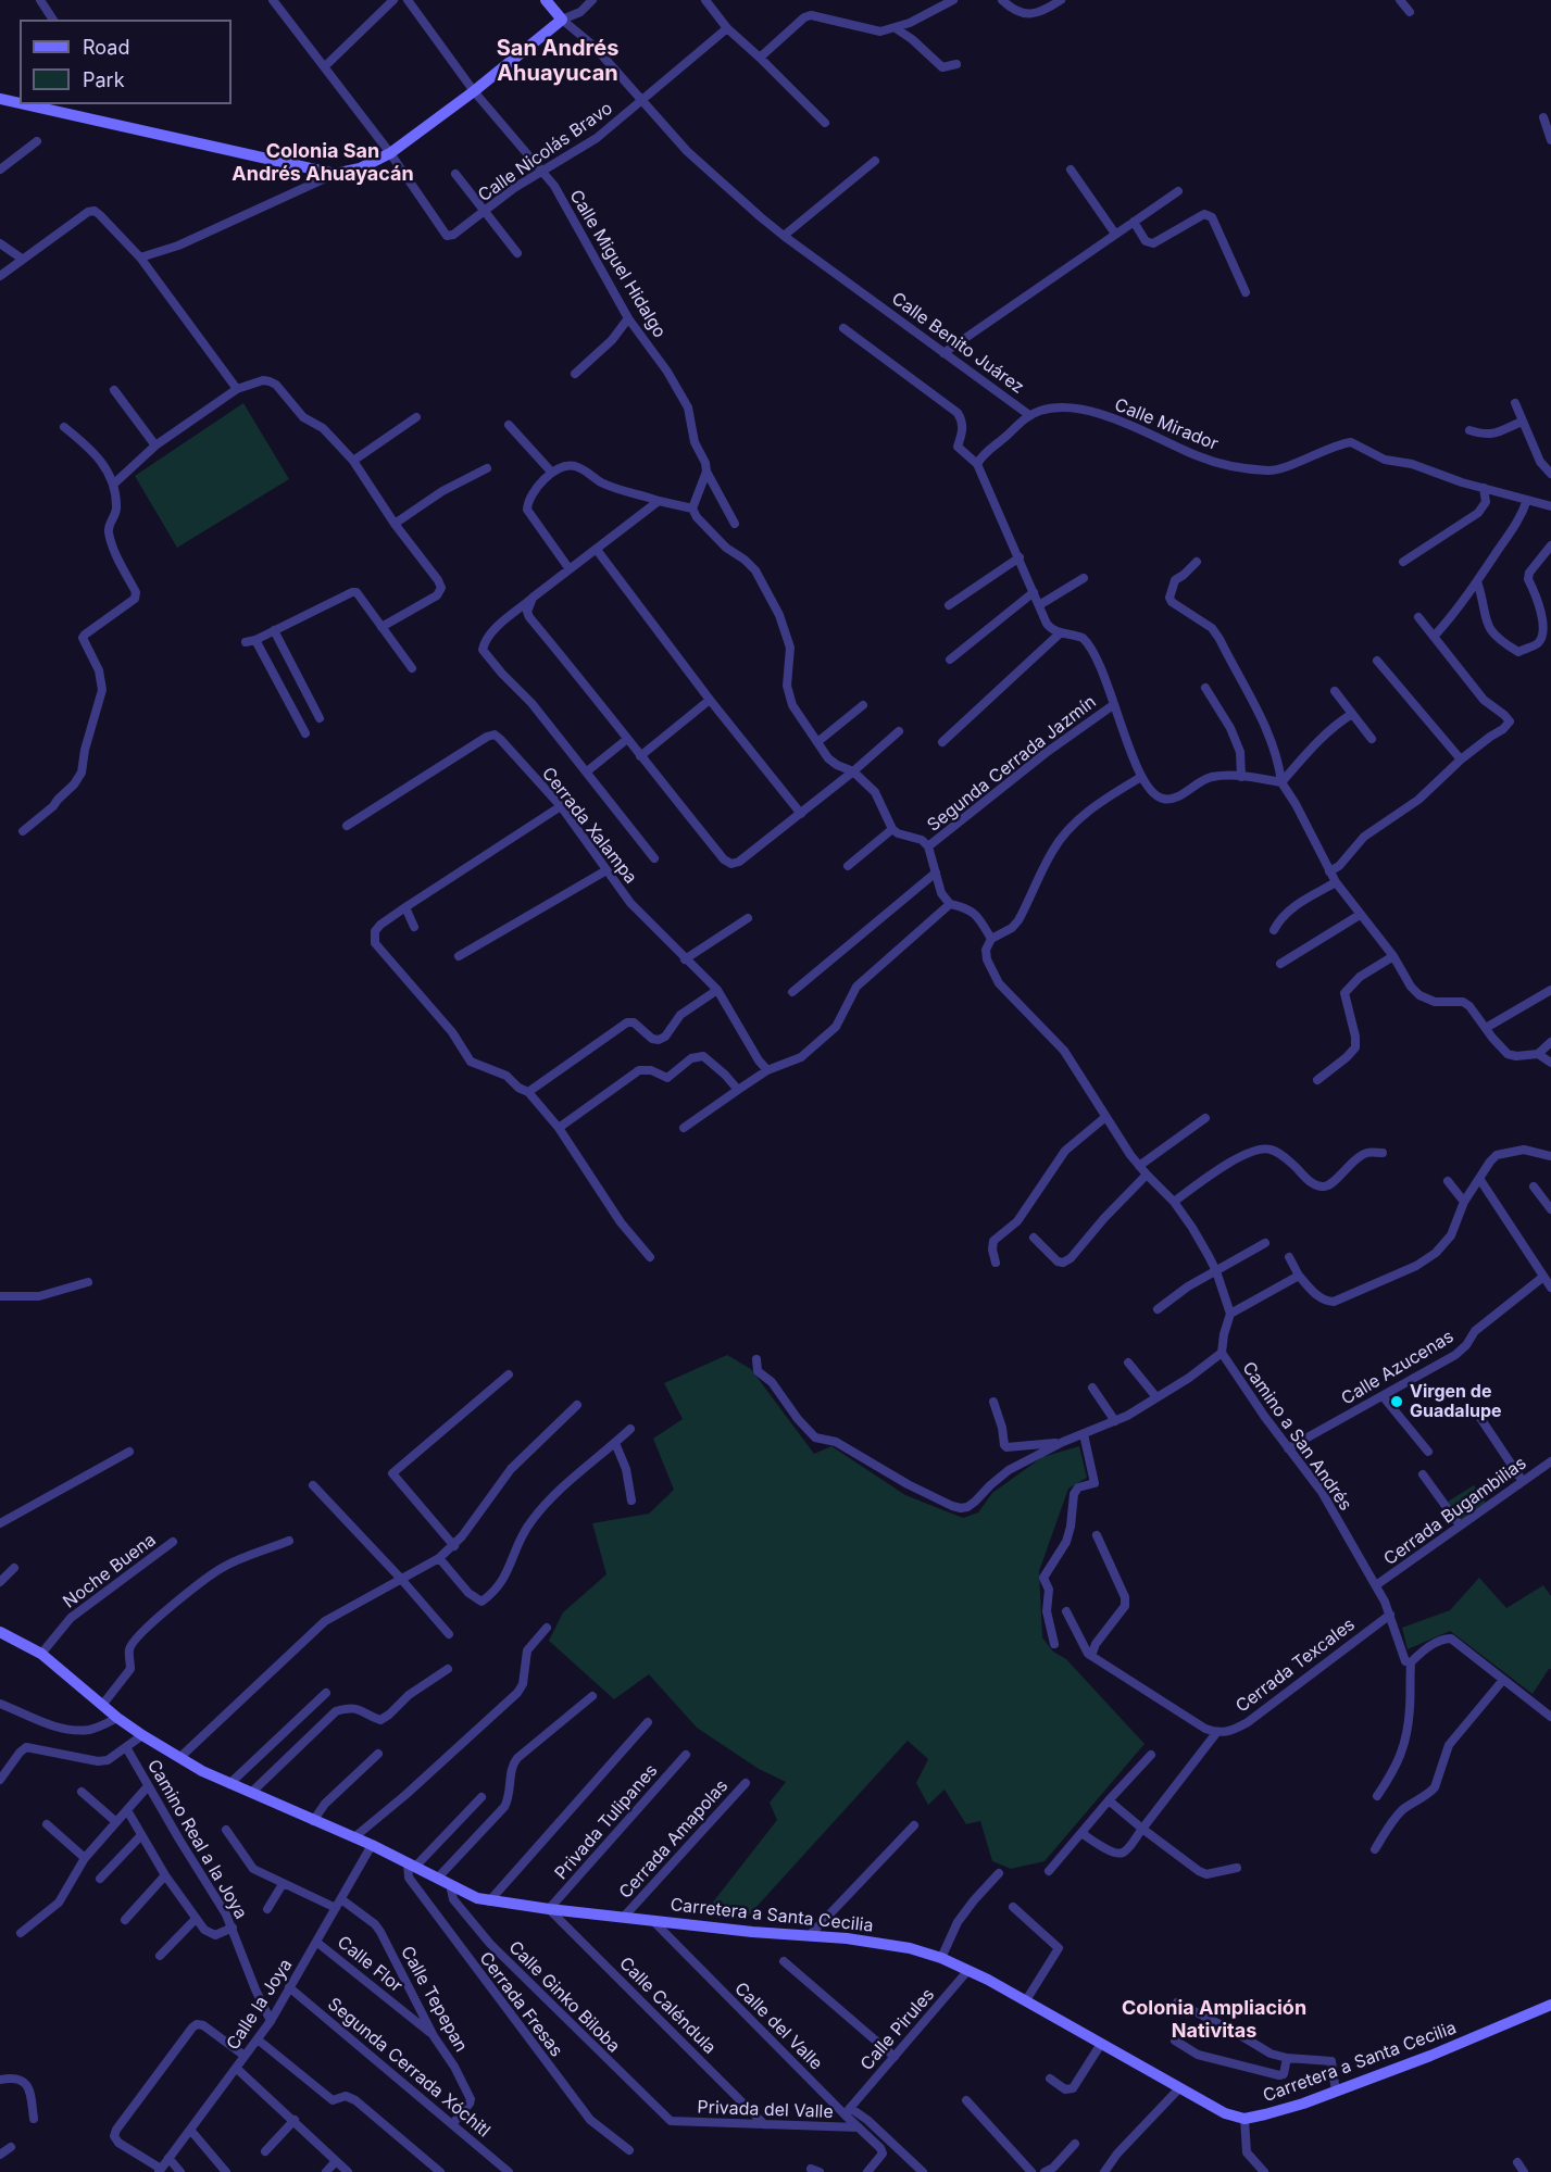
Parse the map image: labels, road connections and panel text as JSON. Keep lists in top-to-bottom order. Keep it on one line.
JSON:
{"streets":{"main road":["Calle Benito Juárez","Carretera a Santa Cecilia"],"street":["Calle Nicolás Bravo","Calle Miguel Hidalgo","Calle Mirador","Segunda Cerrada Jazmín","Cerrada Xalampa","Calle Azucenas","Camino a San Andrés","Cerrada Bugambilias","Noche Buena","Cerrada Texcales","Privada Tulipanes","Camino Real a la Joya","Cerrada Amapolas","Calle Flor","Calle Ginko Biloba","Calle Tepepan","Calle la Joya","Cerrada Fresas","Calle Caléndula","Calle del Valle","Calle Pirules","Segunda Cerrada Xóchitl","Privada del Valle"]},"crossings":[["Calle Nicolás Bravo","Calle Miguel Hidalgo"],["Calle Nicolás Bravo","Calle Benito Juárez"],["Calle Benito Juárez","Calle Mirador"],["Calle Azucenas","Camino a San Andrés"],["Camino a San Andrés","Cerrada Bugambilias"],["Camino a San Andrés","Cerrada Texcales"],["Noche Buena","Carretera a Santa Cecilia"],["Privada Tulipanes","Carretera a Santa Cecilia"],["Privada Tulipanes","Calle Caléndula"],["Camino Real a la Joya","Calle la Joya"],["Cerrada Amapolas","Carretera a Santa Cecilia"],["Carretera a Santa Cecilia","Calle Ginko Biloba"],["Carretera a Santa Cecilia","Calle la Joya"],["Carretera a Santa Cecilia","Cerrada Fresas"],["Carretera a Santa Cecilia","Calle Caléndula"],["Carretera a Santa Cecilia","Calle del Valle"],["Carretera a Santa Cecilia","Calle Pirules"],["Calle Flor","Calle Tepepan"],["Calle Flor","Calle la Joya"],["Calle Ginko Biloba","Privada del Valle"],["Calle Tepepan","Calle la Joya"],["Calle Tepepan","Segunda Cerrada Xóchitl"],["Calle la Joya","Segunda Cerrada Xóchitl"],["Calle Caléndula","Privada del Valle"],["Calle del Valle","Calle Pirules"],["Calle del Valle","Privada del Valle"]],"districts":["San Andrés Ahuayucan","Colonia San Andrés Ahuayacán","Colonia Ampliación Nativitas"],"places":["Virgen de Guadalupe"],"legend":["Road","Park"]}
